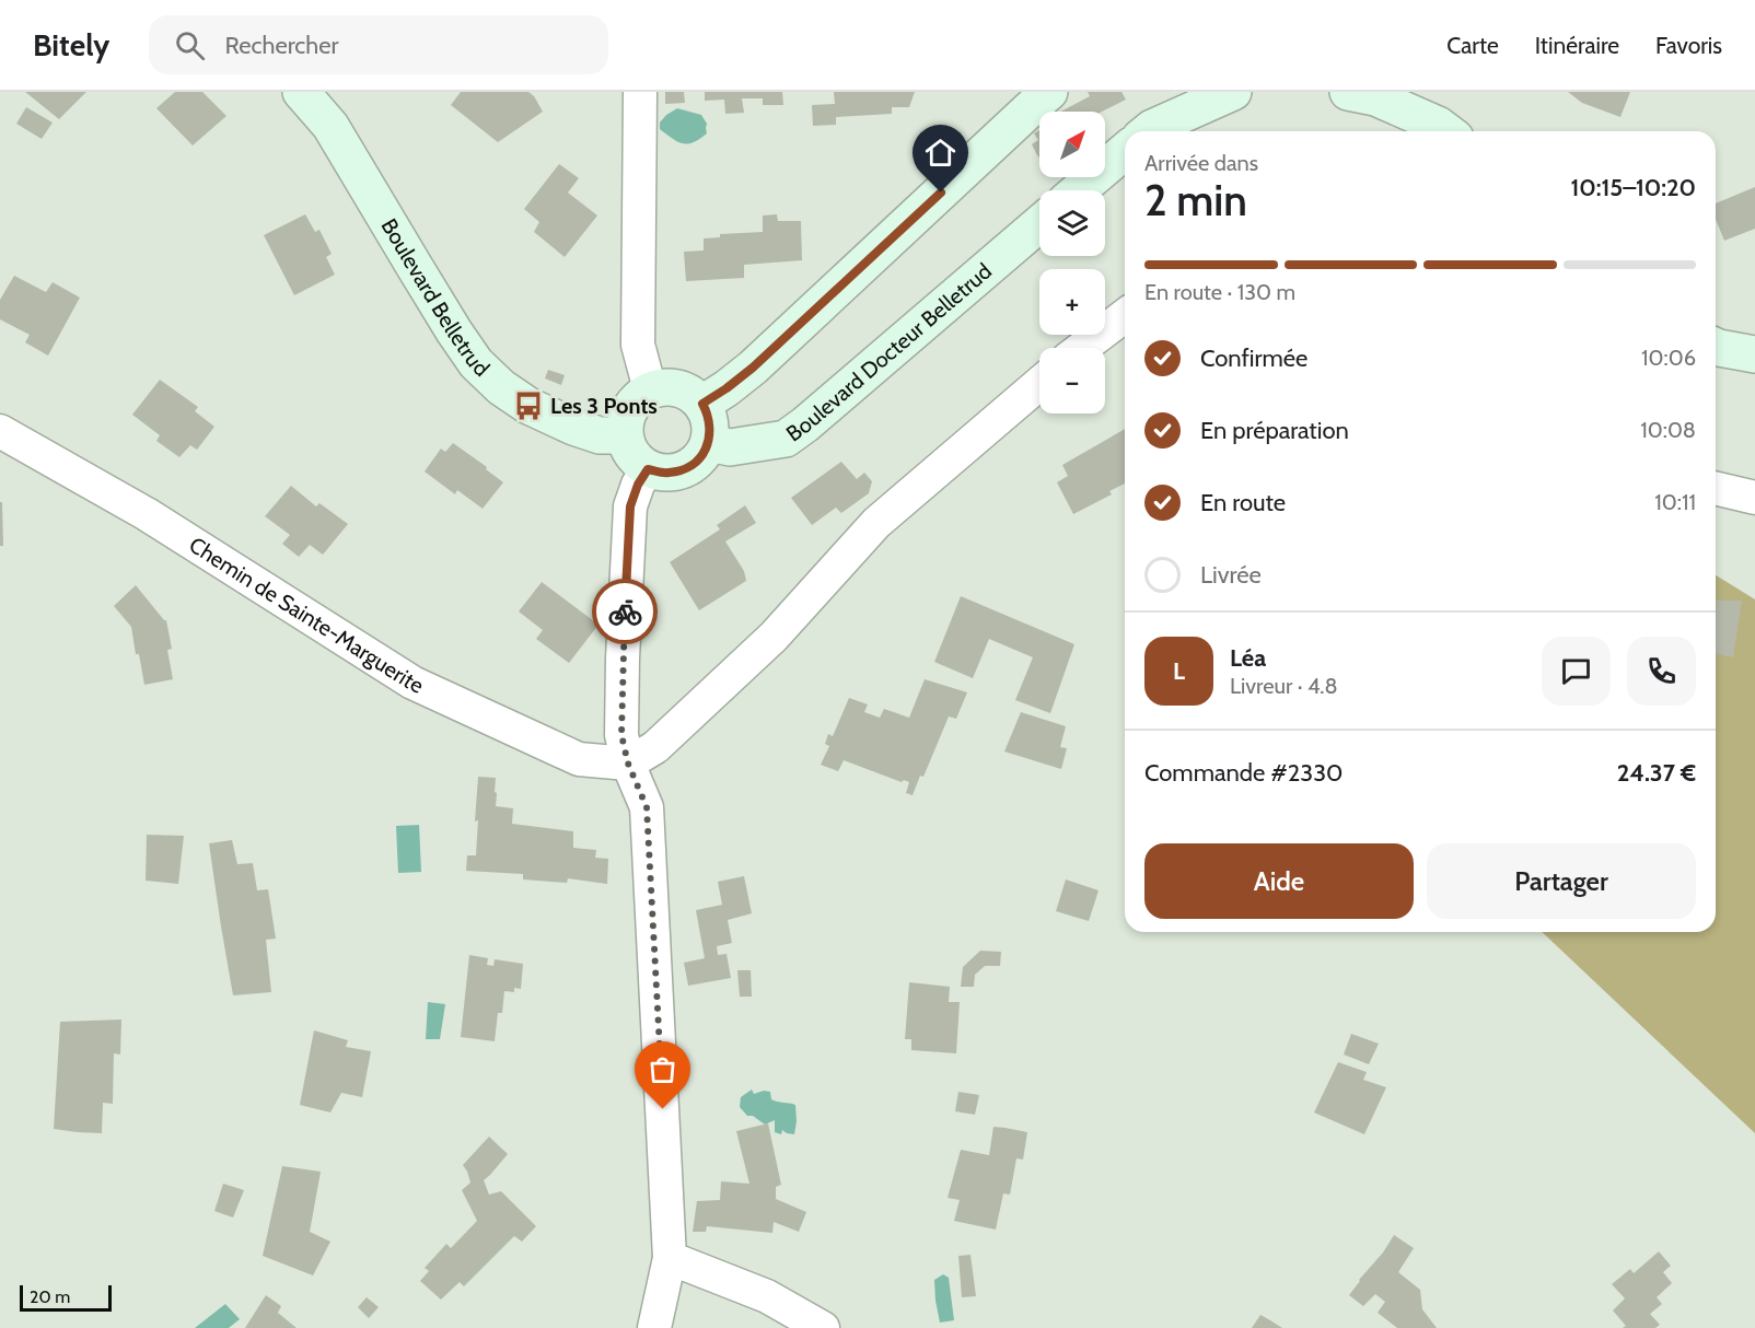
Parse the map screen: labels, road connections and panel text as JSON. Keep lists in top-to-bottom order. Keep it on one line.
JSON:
{"streets":{"main road":["Boulevard Belletrud","Boulevard Docteur Belletrud"],"street":["Chemin de Sainte-Marguerite"]},"crossings":[["Boulevard Belletrud","Boulevard Docteur Belletrud"]],"places":{"bus stop":["Les 3 Ponts"]},"scale_bar":"20 m","north":"top right","page":{"header":"Bitely","search":"Rechercher","nav":["Carte","Itinéraire","Favoris"],"map_buttons":["+","−"],"heading":["2 min","Arrivée dans","10:15–10:20"],"panel":["Léa","Livreur · 4.8","Commande #2330","24.37 €"],"bar":"En route · 130 m","list":[["Confirmée","10:06"],["En préparation","10:08"],["En route","10:11"],"Livrée"],"round":"L","buttons":["Aide","Partager"],"scale":"20 m"}}
